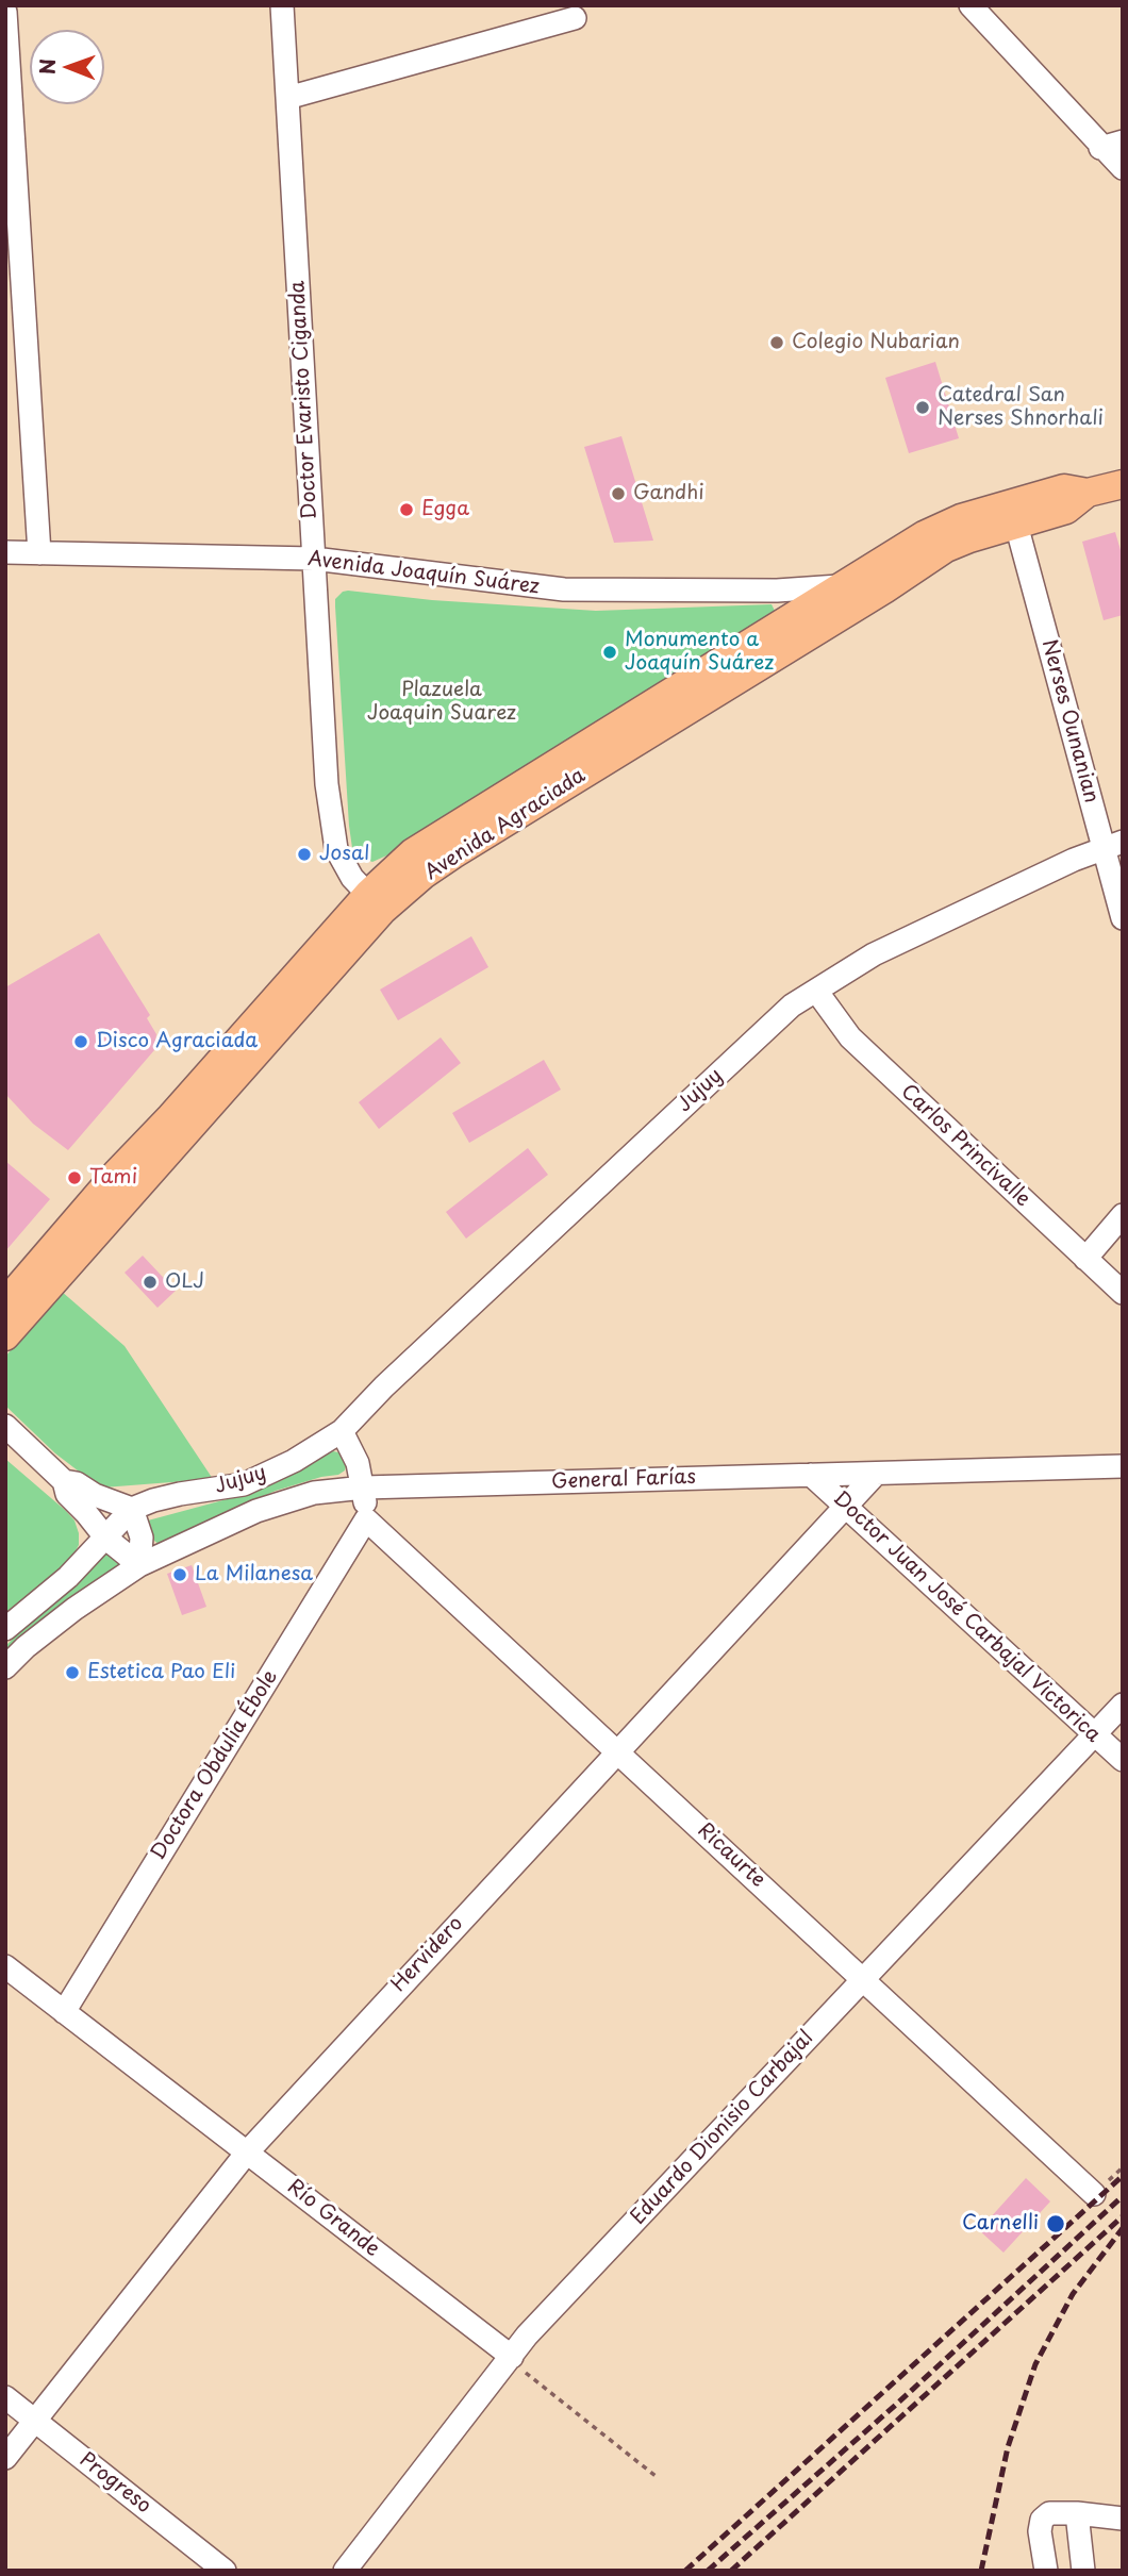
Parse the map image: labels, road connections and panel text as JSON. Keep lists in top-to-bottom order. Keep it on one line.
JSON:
{"streets":{"main road":["Avenida Agraciada"],"street":["Doctor Evaristo Ciganda","Avenida Joaquín Suárez","Nerses Ounanian","Jujuy","Carlos Princivalle","General Farías","Doctor Juan José Carbajal Victorica","Doctora Obdulia Ébole","Ricaurte","Hervidero","Eduardo Dionisio Carbajal","Río Grande","Progreso"]},"crossings":[["Doctor Evaristo Ciganda","Avenida Joaquín Suárez"],["Doctor Evaristo Ciganda","Avenida Agraciada"],["Avenida Joaquín Suárez","Avenida Agraciada"],["Nerses Ounanian","Avenida Agraciada"],["Nerses Ounanian","Jujuy"],["Jujuy","Carlos Princivalle"],["General Farías","Doctor Juan José Carbajal Victorica"],["General Farías","Hervidero"],["Doctor Juan José Carbajal Victorica","Hervidero"],["Doctor Juan José Carbajal Victorica","Eduardo Dionisio Carbajal"],["Doctora Obdulia Ébole","Ricaurte"],["Doctora Obdulia Ébole","Río Grande"],["Ricaurte","Hervidero"],["Ricaurte","Eduardo Dionisio Carbajal"],["Hervidero","Río Grande"],["Hervidero","Progreso"],["Eduardo Dionisio Carbajal","Río Grande"]],"parks":["Plazuela Joaquin Suarez"],"places":["Colegio Nubarian","Catedral San Nerses Shnorhali","Gandhi","Egga","Monumento a Joaquín Suárez","Josal","Disco Agraciada","Tami","OLJ","La Milanesa","Estetica Pao Eli","Carnelli"],"north":"left"}
